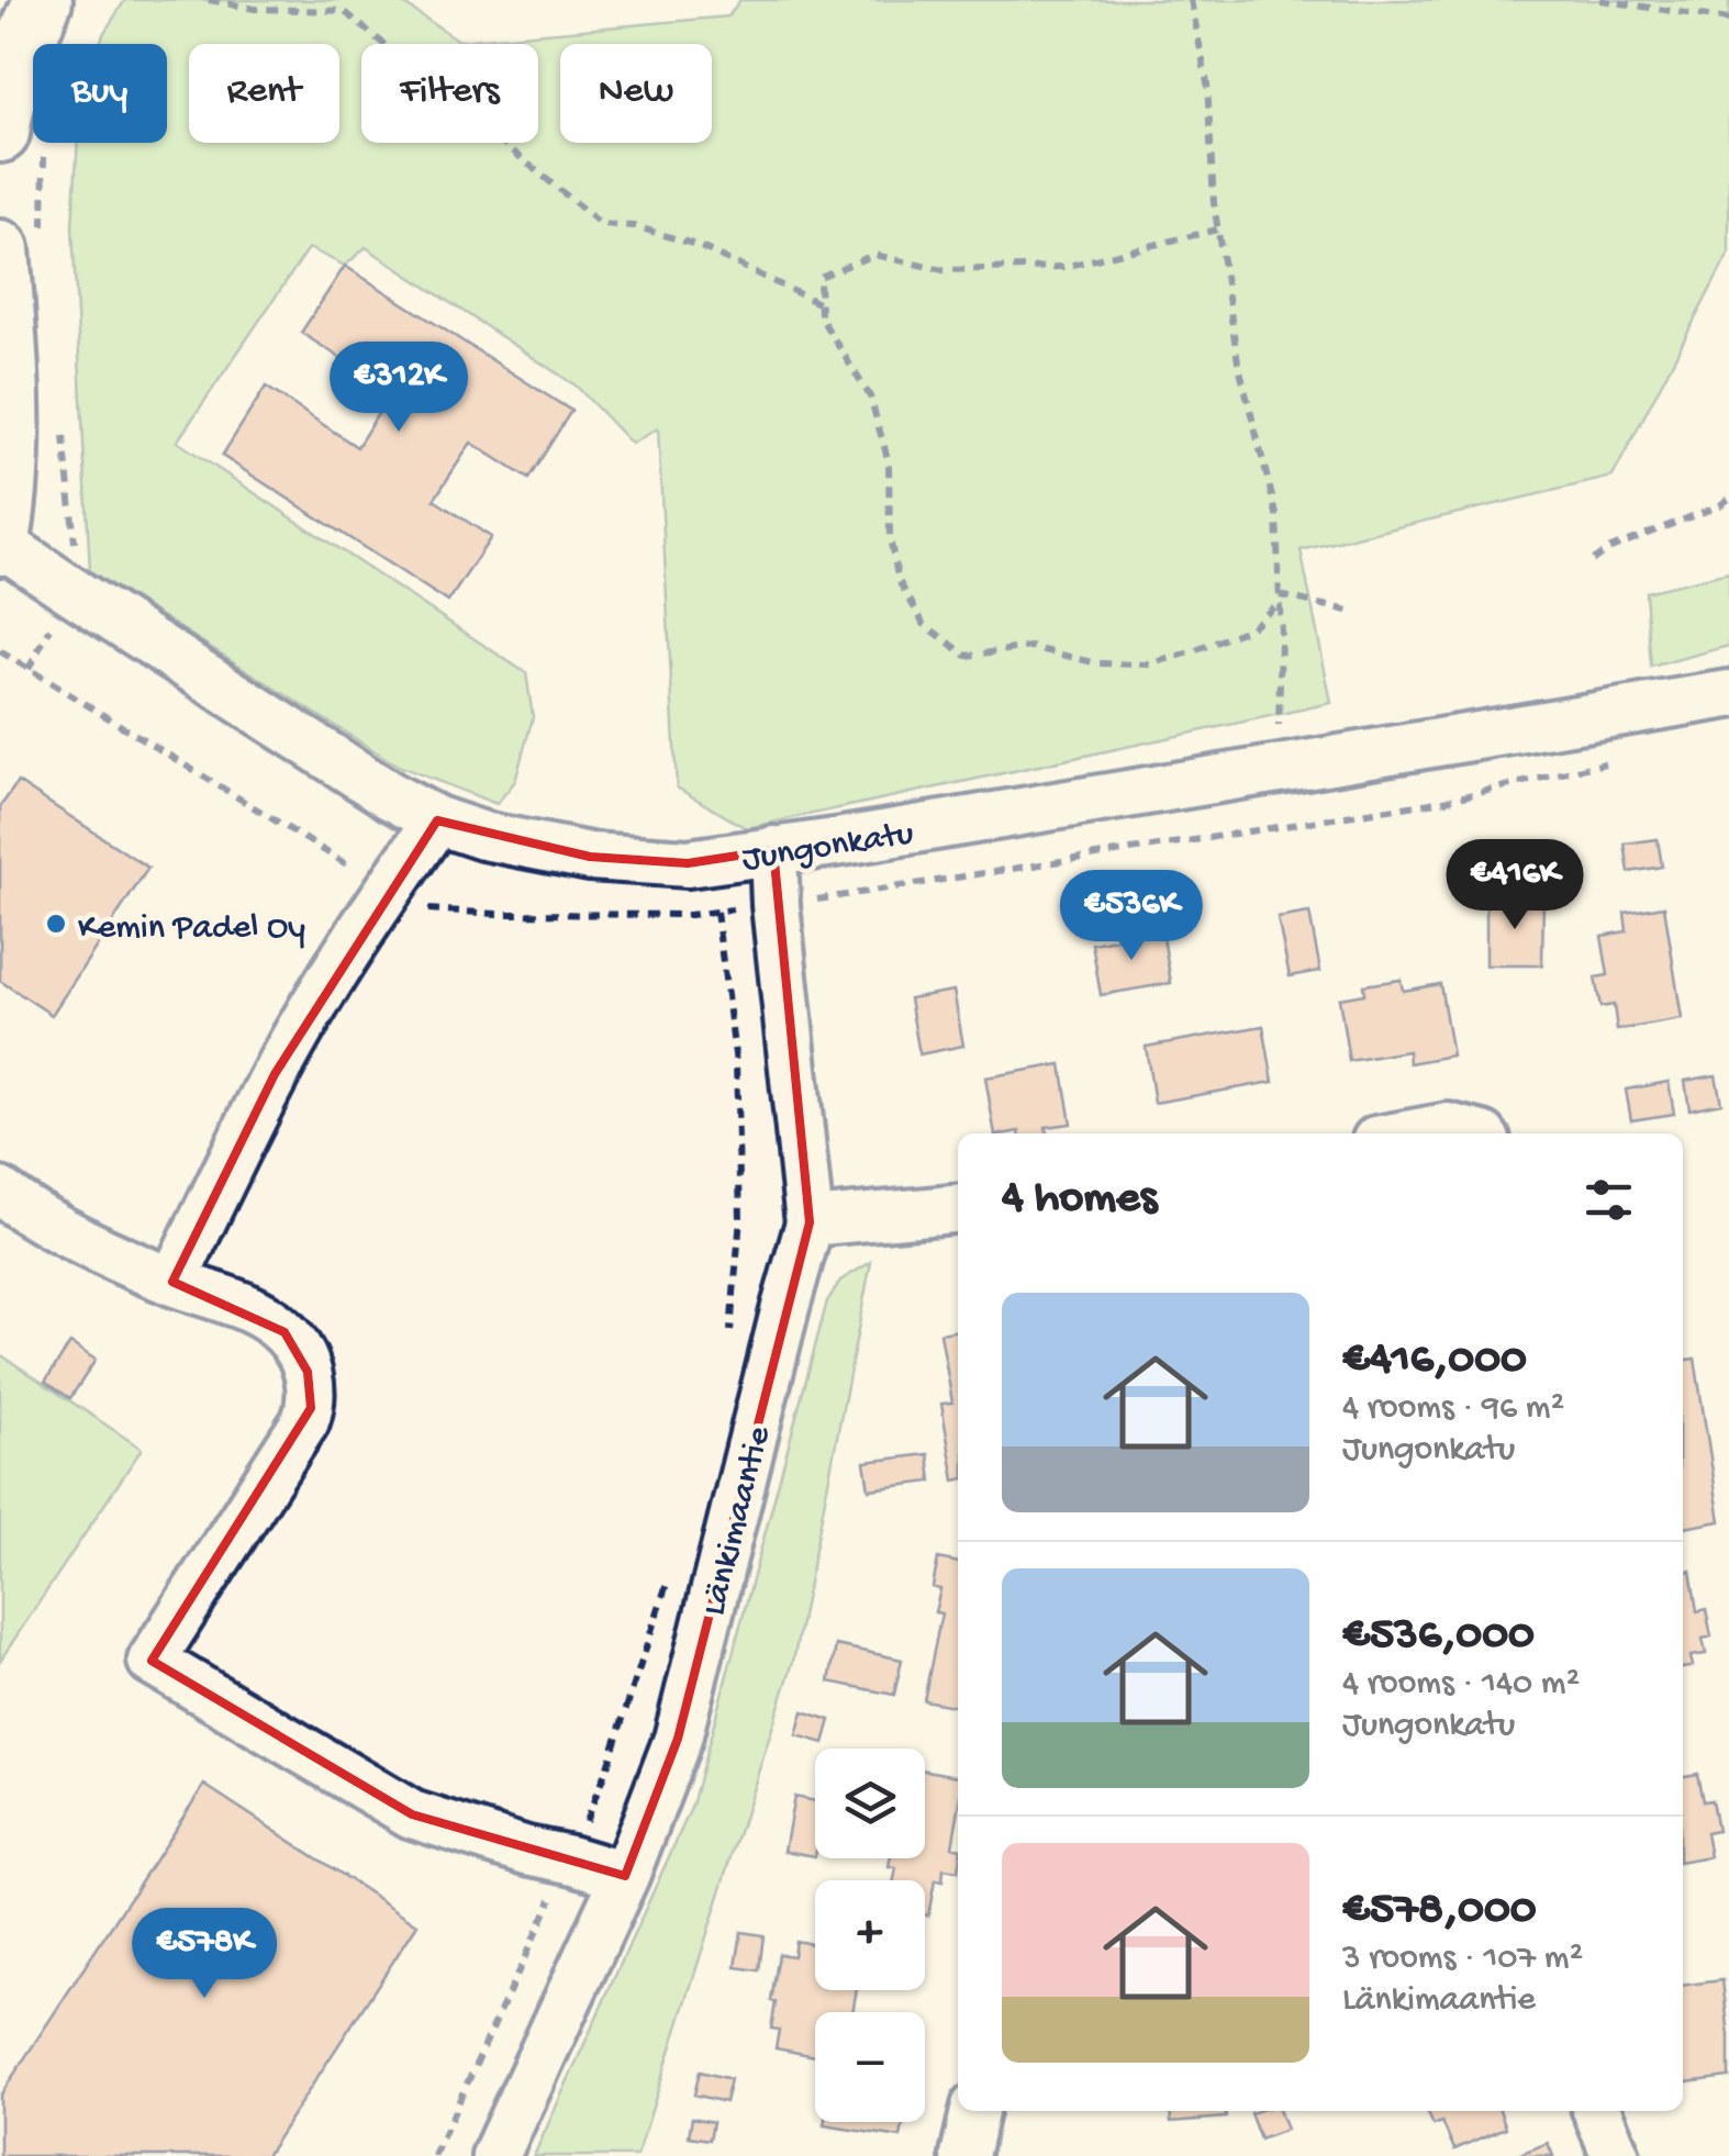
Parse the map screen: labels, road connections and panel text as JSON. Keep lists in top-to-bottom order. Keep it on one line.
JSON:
{"streets":{"street":["Jungonkatu","Länkimaantie"]},"crossings":[["Jungonkatu","Länkimaantie"]],"places":["Kemin Padel Oy"],"page":{"chip":["Buy","Rent","Filters","New"],"price":["€312K","€416K","€536K","€578K"],"heading":"4 homes","list":[{"name":"€416,000","note":"4 rooms · 96 m² · Jungonkatu"},{"name":"€536,000","note":"4 rooms · 140 m² · Jungonkatu"},{"name":"€578,000","note":"3 rooms · 107 m² · Länkimaantie"}],"map_buttons":["+","−"]}}
